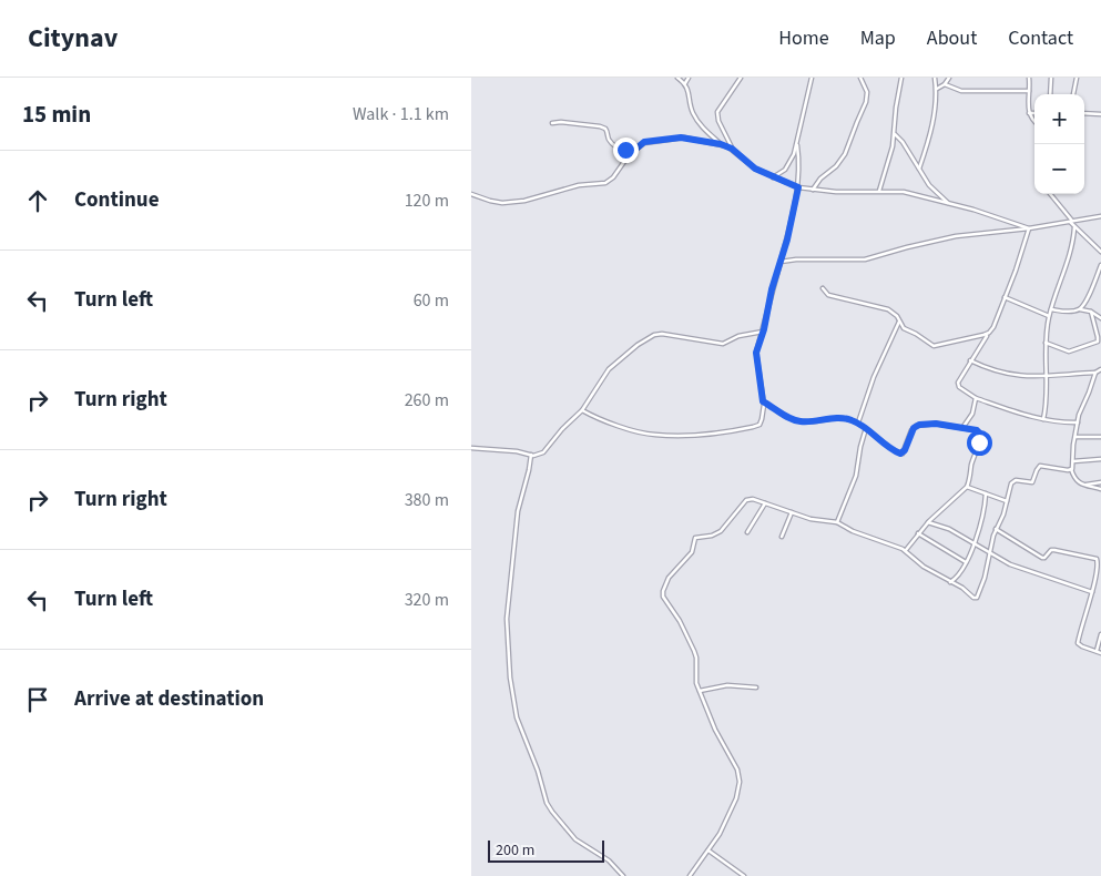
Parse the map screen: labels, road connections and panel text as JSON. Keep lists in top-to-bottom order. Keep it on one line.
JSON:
{"scale_bar":"200 m","page":{"header":"Citynav","nav":["Home","Map","About","Contact"],"heading":["15 min","Walk · 1.1 km"],"map_buttons":["+","−"],"list":[["Continue","120 m"],["Turn left","60 m"],["Turn right","260 m"],["Turn right","380 m"],["Turn left","320 m"],"Arrive at destination"],"scale":"200 m"}}
